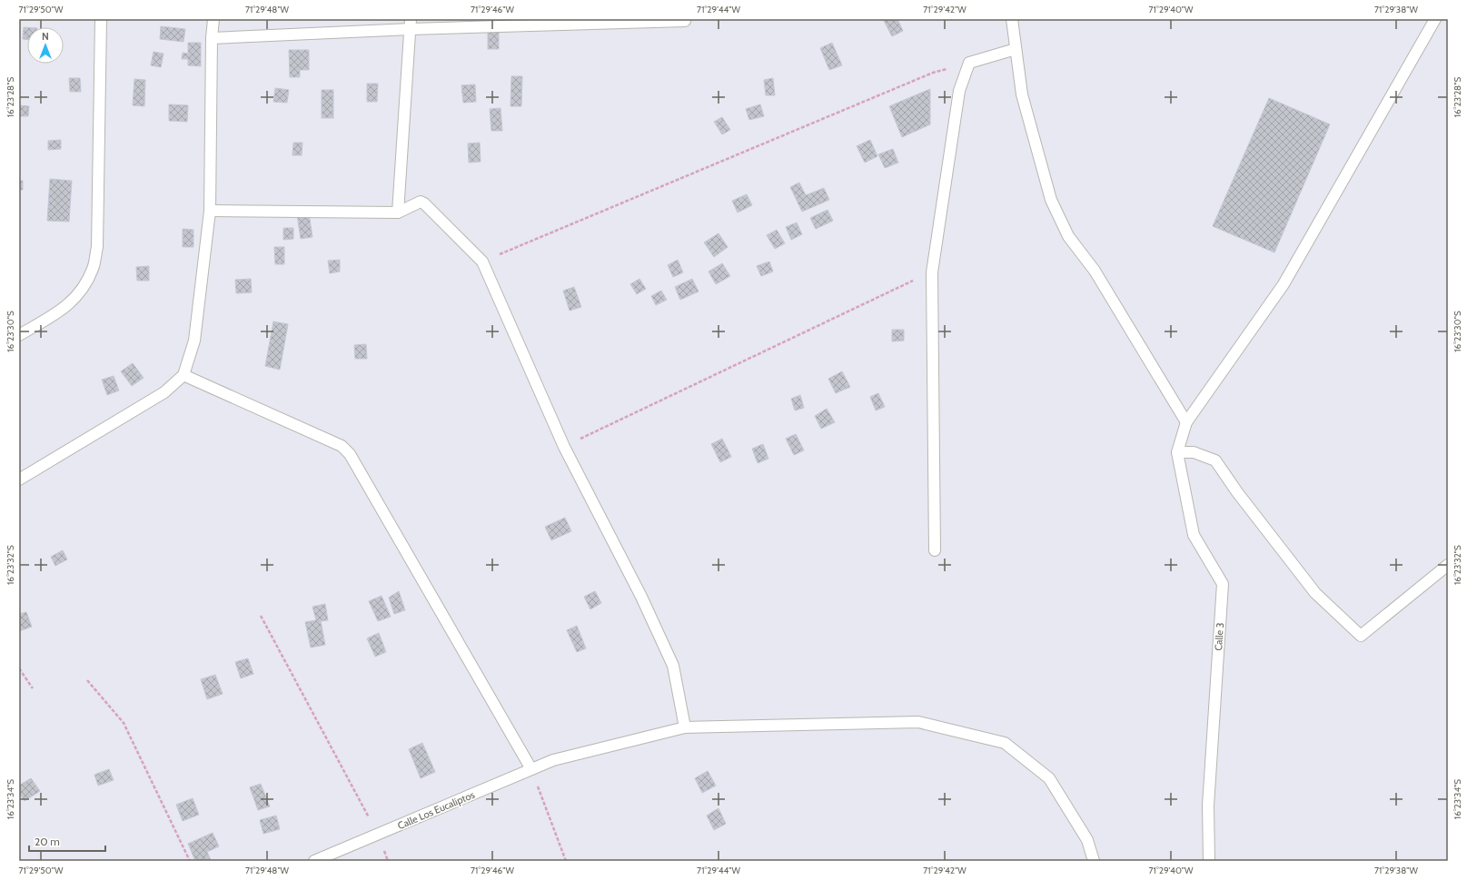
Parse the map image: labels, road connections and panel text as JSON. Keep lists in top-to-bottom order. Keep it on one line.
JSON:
{"streets":{"street":["Calle 3","Calle Los Eucaliptos"]},"scale_bar":"20 m","north":"top","coordinates":["71°29'50\"W","71°29'48\"W","71°29'46\"W","71°29'44\"W","71°29'42\"W","71°29'40\"W","71°29'38\"W","16°23'28\"S","16°23'30\"S","16°23'32\"S","16°23'34\"S"]}
